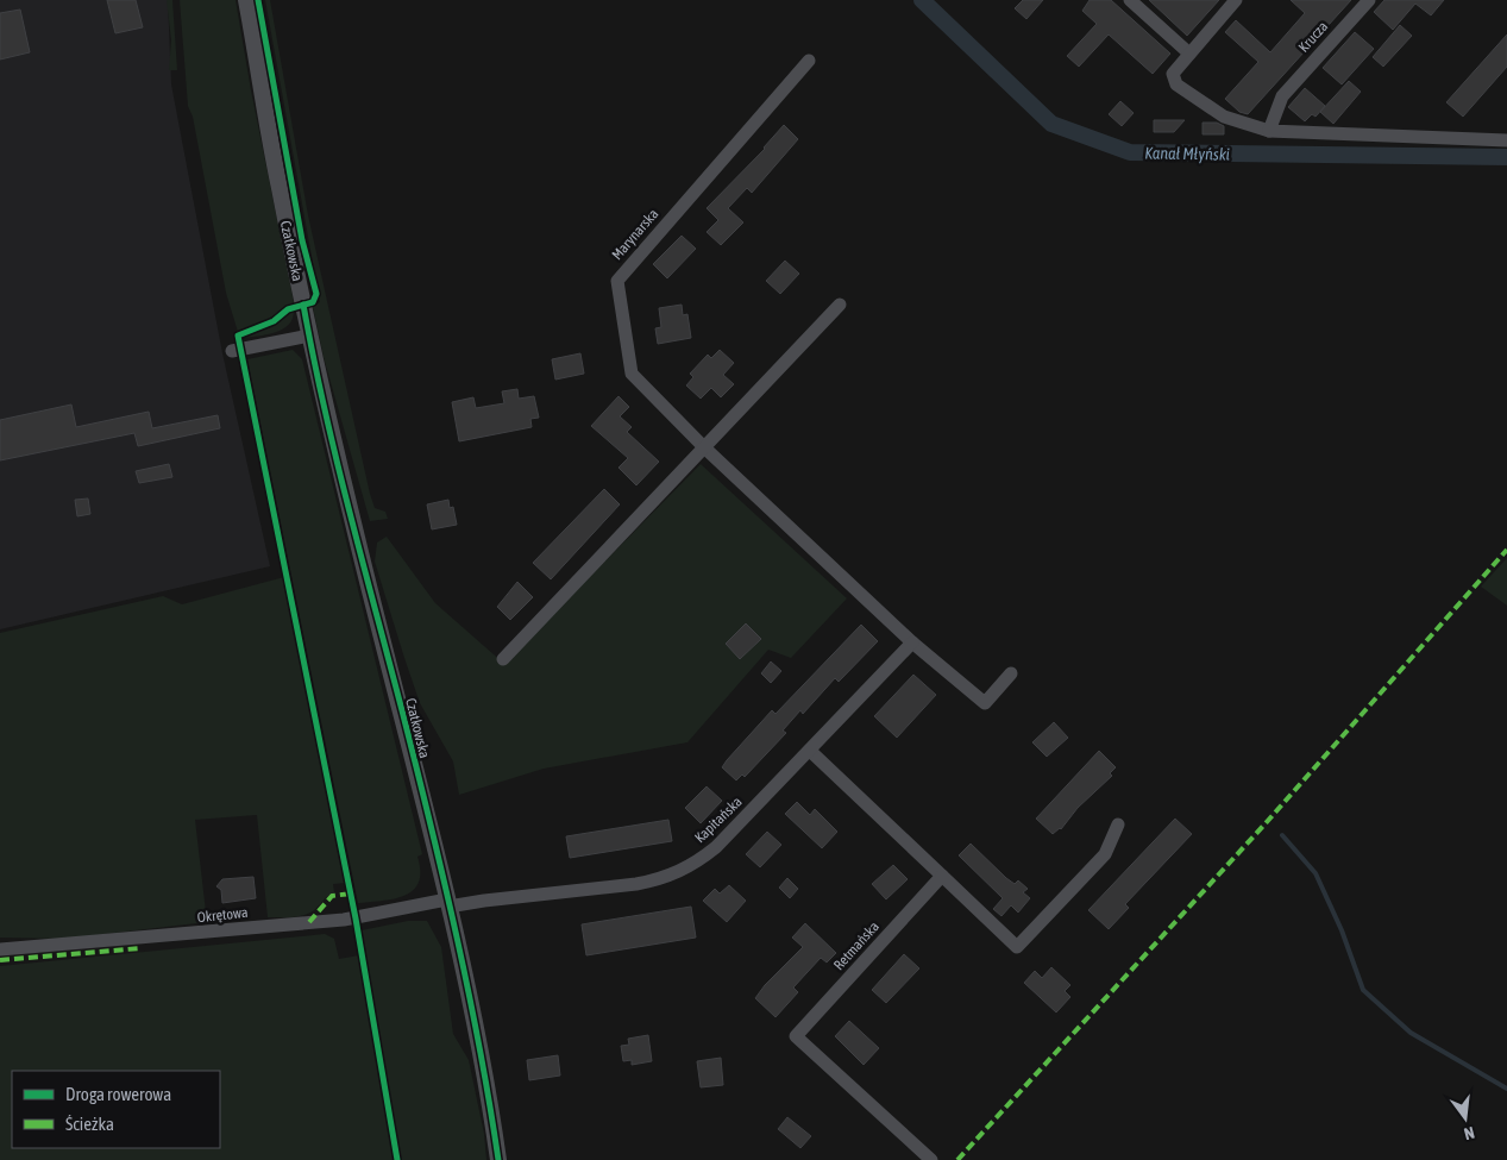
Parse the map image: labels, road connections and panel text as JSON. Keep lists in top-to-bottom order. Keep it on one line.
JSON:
{"streets":{"street":["Krucza","Marynarska","Czatkowska","Kapitańska","Okrętowa","Retmańska"]},"crossings":[["Czatkowska","Kapitańska"],["Czatkowska","Okrętowa"],["Kapitańska","Okrętowa"]],"water":["Kanał Młyński"],"legend":["Droga rowerowa","Ścieżka"],"north":"bottom"}
